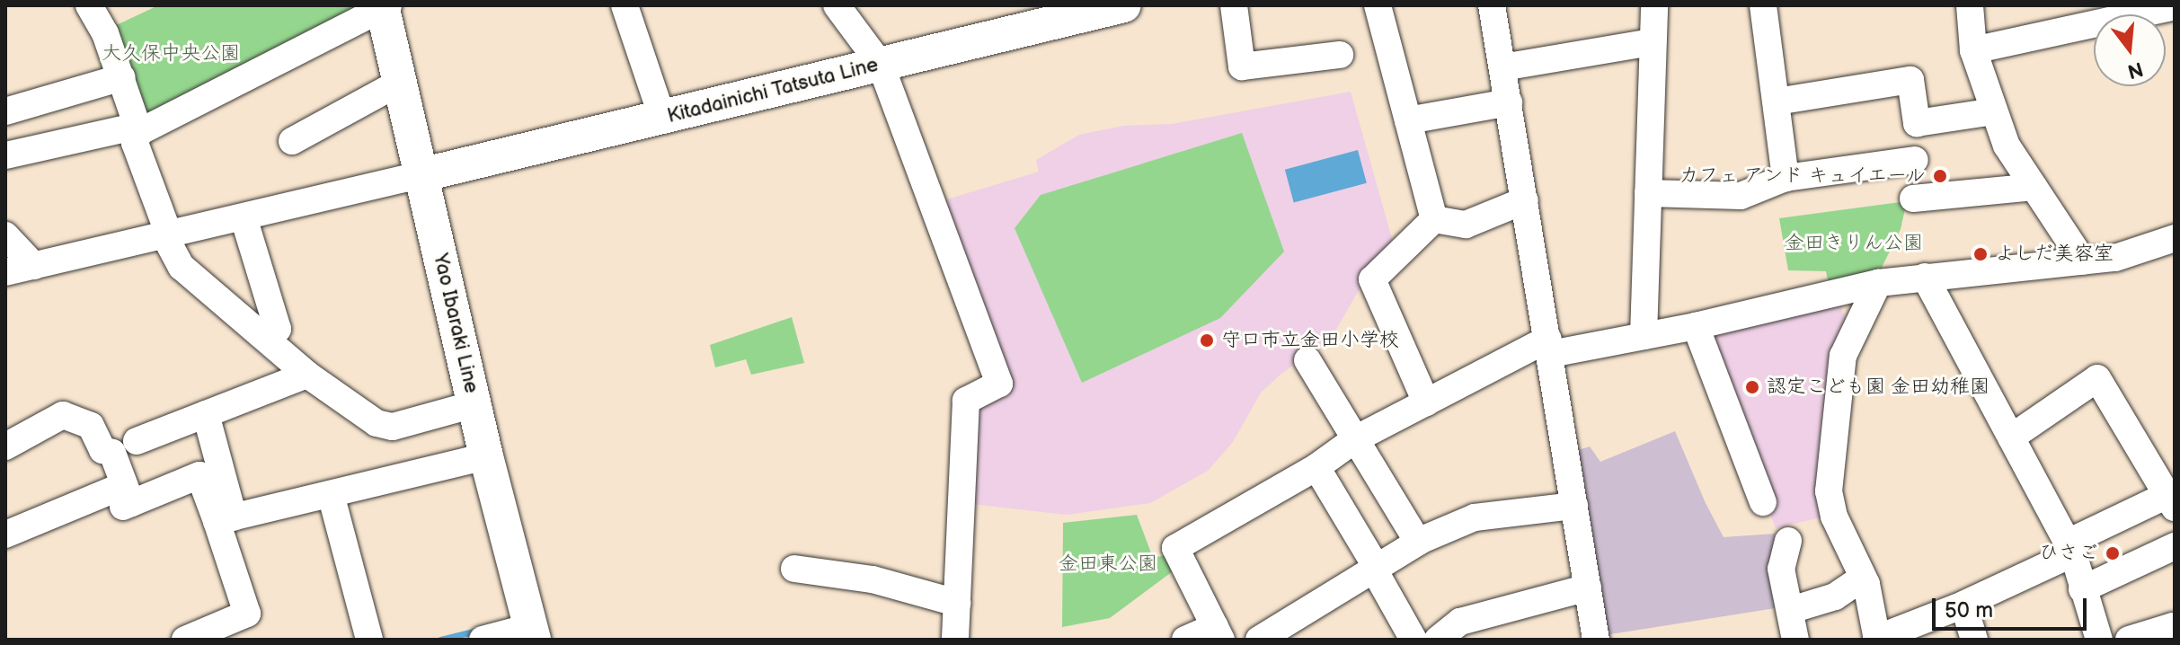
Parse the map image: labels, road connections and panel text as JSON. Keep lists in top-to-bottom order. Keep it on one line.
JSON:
{"streets":{"main road":["Kitadainichi Tatsuta Line","Yao Ibaraki Line"]},"crossings":[["Kitadainichi Tatsuta Line","Yao Ibaraki Line"]],"parks":["大久保中央公園","金田きりん公園","金田東公園"],"places":["カフェ アンド キュイエール","よしだ美容室","守口市立金田小学校","認定こども園 金田幼稚園","ひさご"],"scale_bar":"50 m","north":"bottom"}
